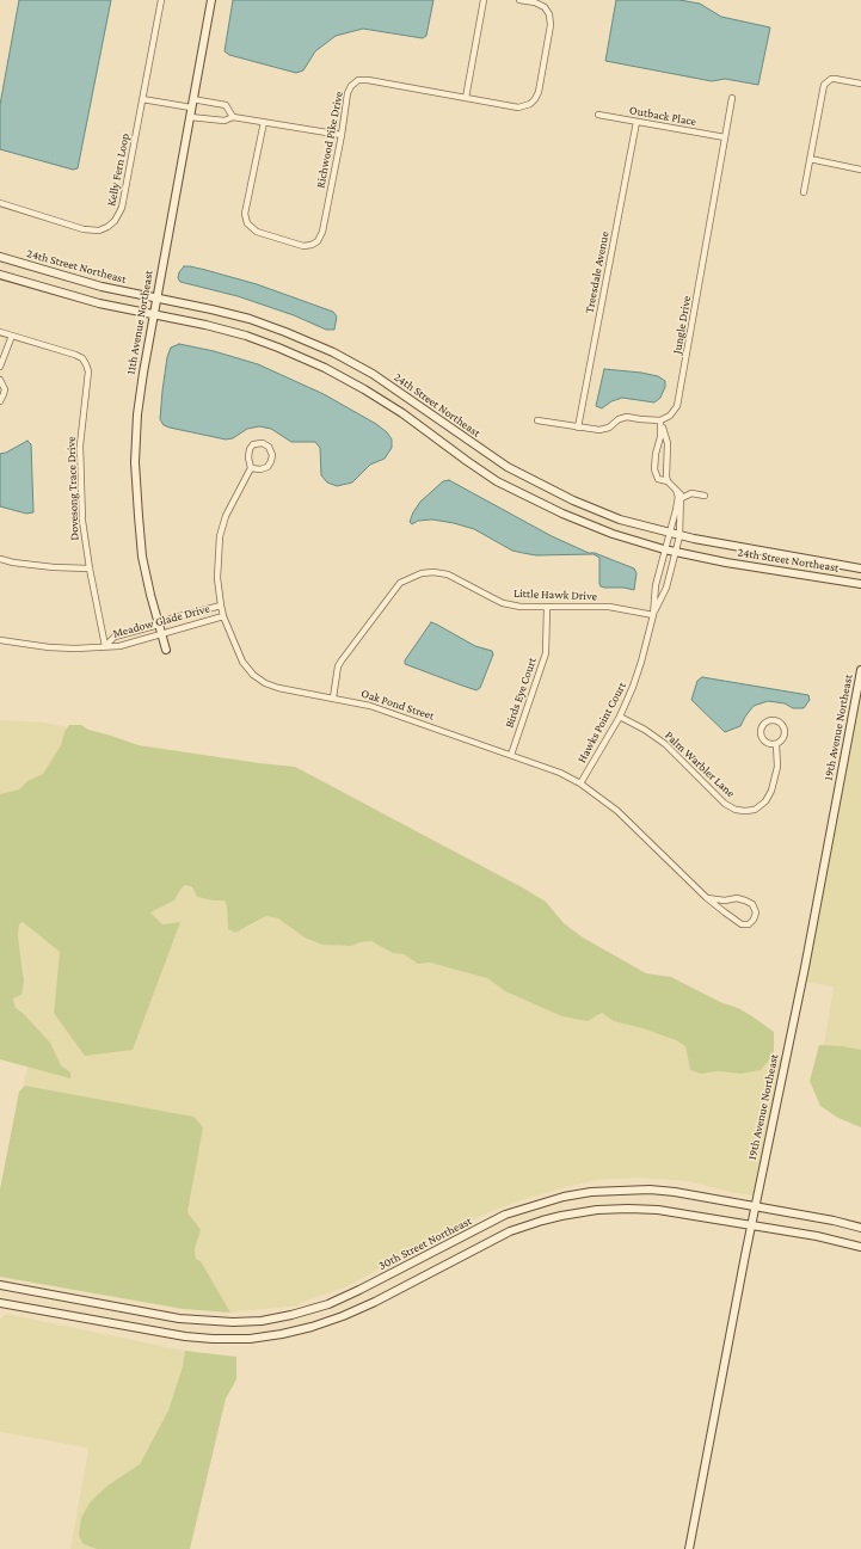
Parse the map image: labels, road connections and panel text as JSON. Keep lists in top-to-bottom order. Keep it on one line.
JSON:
{"streets":{"street":["Outback Place","Richwood Pike Drive","Kelly Fern Loop","24th Street Northeast","Treesdale Avenue","11th Avenue Northeast","Jungle Drive","Dovesong Trace Drive","Little Hawk Drive","Meadow Glade Drive","Birds Eye Court","Oak Pond Street","Hawks Point Court","19th Avenue Northeast","Palm Warbler Lane","30th Street Northeast"]},"crossings":[["Outback Place","Treesdale Avenue"],["Outback Place","Jungle Drive"],["24th Street Northeast","11th Avenue Northeast"],["24th Street Northeast","Hawks Point Court"],["11th Avenue Northeast","Meadow Glade Drive"],["Dovesong Trace Drive","Meadow Glade Drive"],["Little Hawk Drive","Birds Eye Court"],["Little Hawk Drive","Oak Pond Street"],["Little Hawk Drive","Hawks Point Court"],["Meadow Glade Drive","Oak Pond Street"],["Birds Eye Court","Oak Pond Street"],["Oak Pond Street","Hawks Point Court"],["Hawks Point Court","Palm Warbler Lane"],["19th Avenue Northeast","30th Street Northeast"]]}
